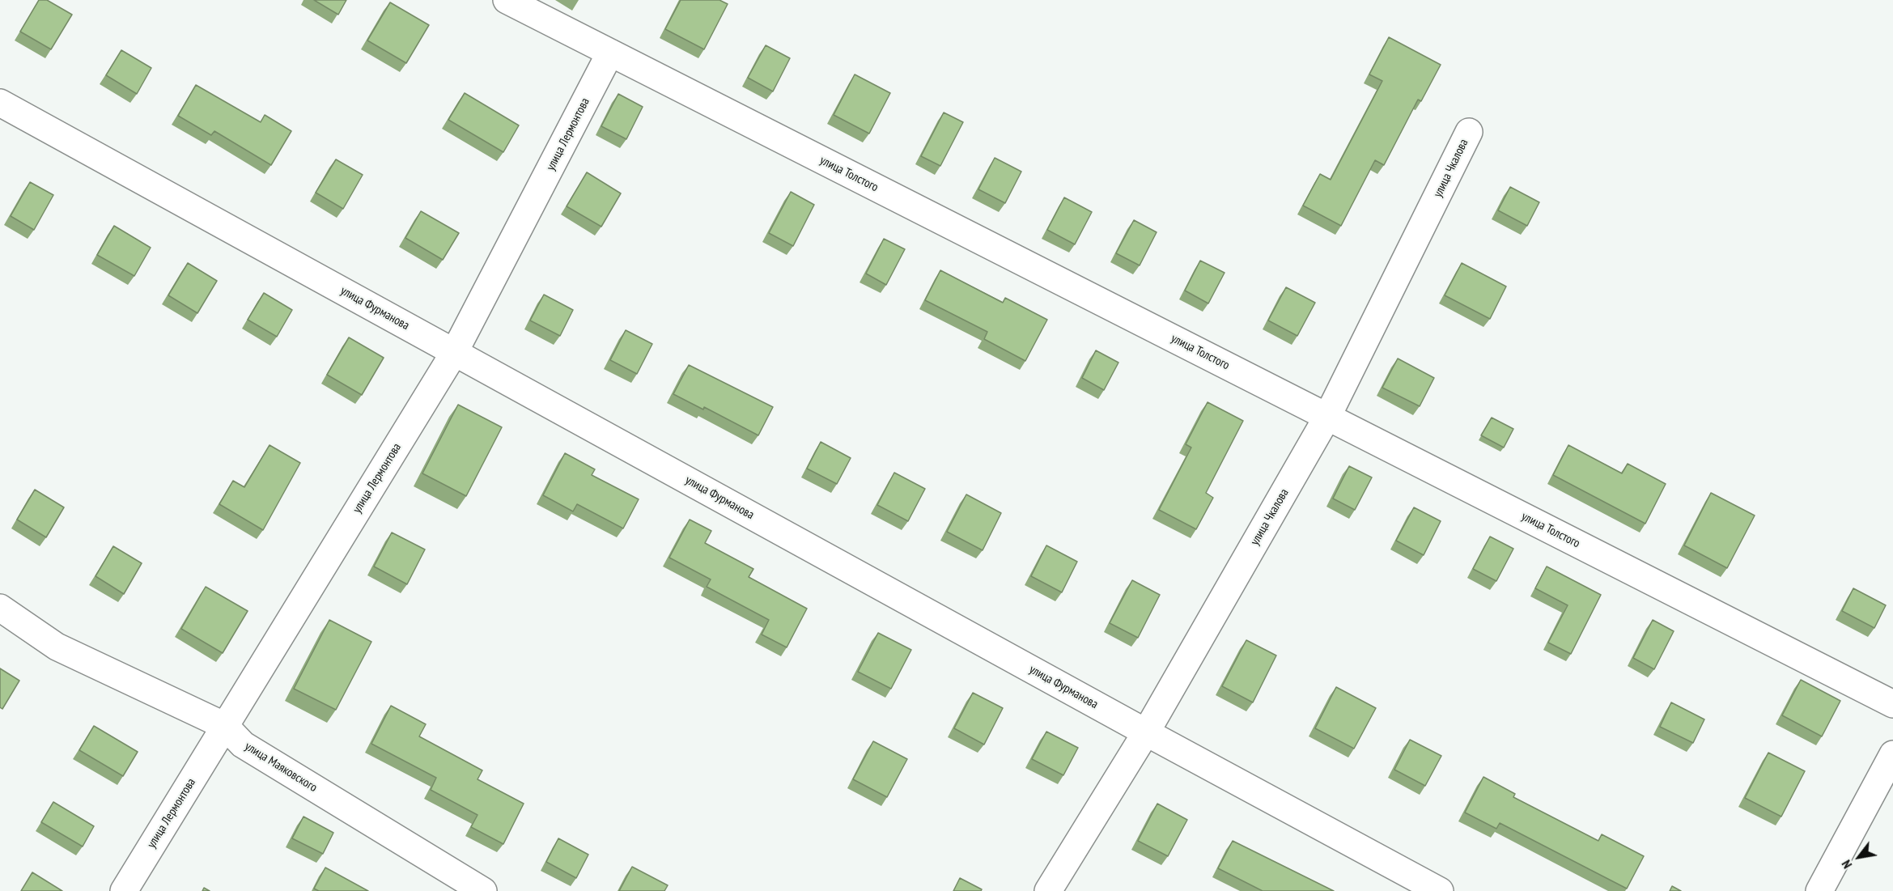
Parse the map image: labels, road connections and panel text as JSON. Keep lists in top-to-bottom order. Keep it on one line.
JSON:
{"streets":{"street":["улица Лермонтова","улица Чкалова","улица Толстого","улица Фурманова","улица Маяковского"]},"crossings":[["улица Лермонтова","улица Толстого"],["улица Лермонтова","улица Фурманова"],["улица Лермонтова","улица Маяковского"],["улица Чкалова","улица Толстого"],["улица Чкалова","улица Фурманова"]],"north":"bottom left"}
